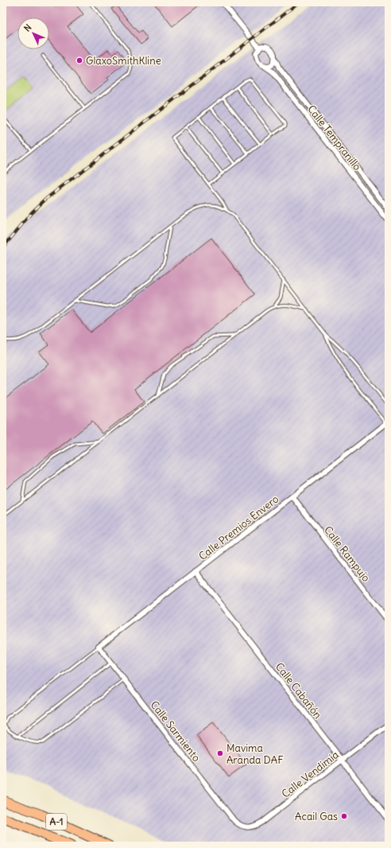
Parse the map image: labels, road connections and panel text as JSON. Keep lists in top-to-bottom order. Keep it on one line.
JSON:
{"streets":{"highway":["A-1"],"street":["Calle Tempranillo","Calle Premios Envero","Calle Rampujo","Calle Cabañón","Calle Sarmiento","Calle Vendimia"]},"crossings":[["Calle Premios Envero","Calle Rampujo"],["Calle Premios Envero","Calle Cabañón"],["Calle Premios Envero","Calle Sarmiento"],["Calle Cabañón","Calle Vendimia"],["Calle Sarmiento","Calle Vendimia"]],"places":["GlaxoSmithKline","Mavima Aranda DAF","Acail Gas"],"north":"top left"}
